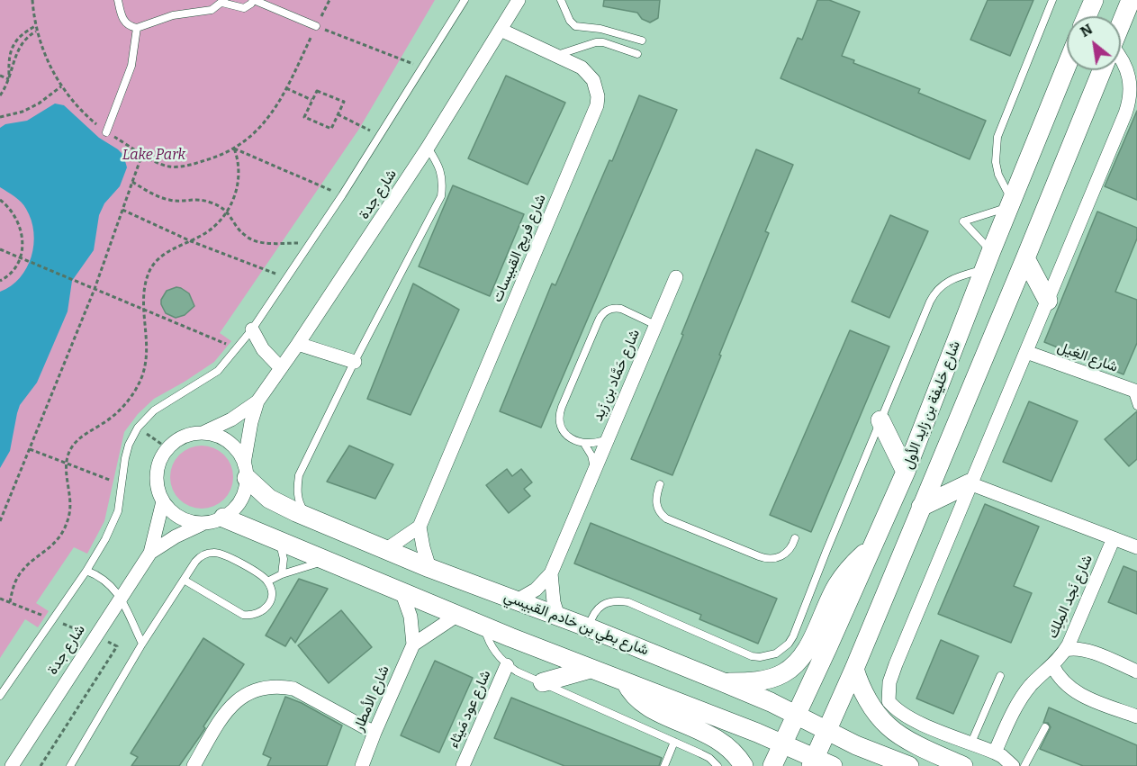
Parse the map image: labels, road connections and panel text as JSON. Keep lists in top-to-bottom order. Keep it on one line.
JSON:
{"streets":{"main road":["شارع خليفة بن زايد الأول","شارع بطي بن خادم القبيسي"],"street":["شارع جدة","شارع فريج القبيسات","شارع الغِيل","شارع حَمَّاد بن زَيد","شارع نَجد المِلِك","شارع الأمطار","شارع عود مَيثاء"]},"crossings":[["شارع جدة","شارع فريج القبيسات"],["شارع جدة","شارع بطي بن خادم القبيسي"],["شارع حَمَّاد بن زَيد","شارع بطي بن خادم القبيسي"],["شارع خليفة بن زايد الأول","شارع بطي بن خادم القبيسي"]],"parks":["Lake Park"],"north":"top left"}
